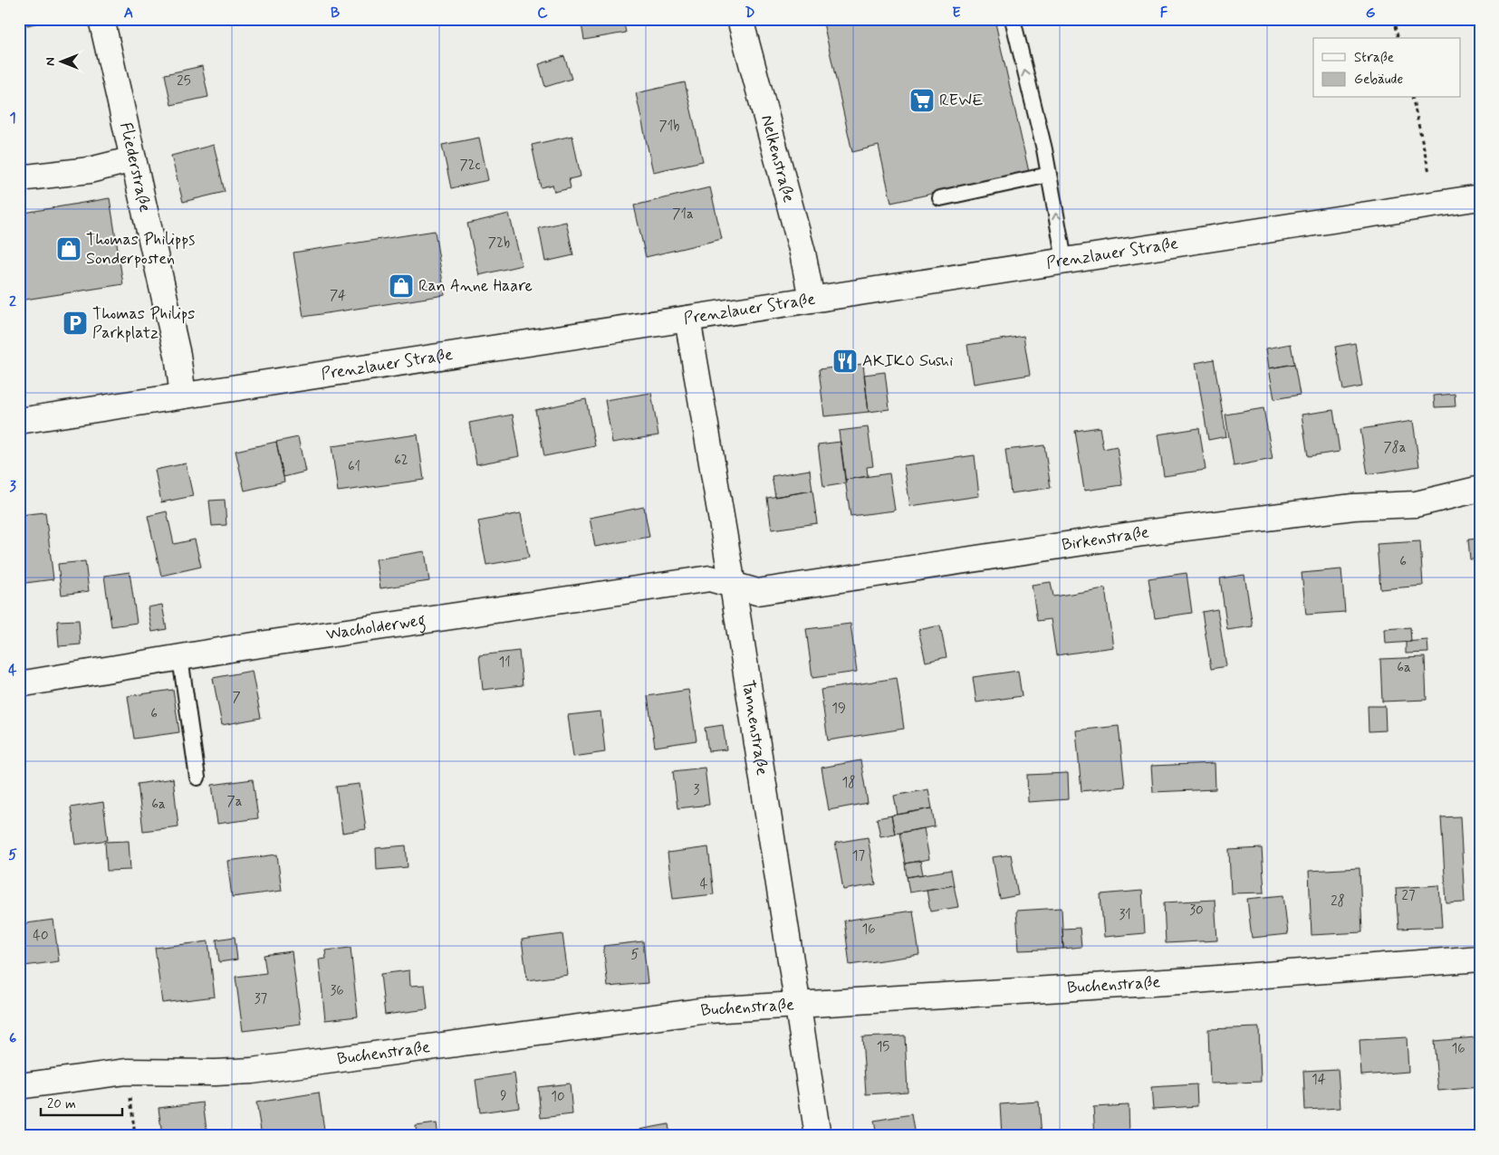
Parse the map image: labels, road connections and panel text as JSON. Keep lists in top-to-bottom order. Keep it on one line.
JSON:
{"streets":{"street":["Nelkenstraße","Fliederstraße","Prenzlauer Straße","Birkenstraße","Wacholderweg","Tannenstraße","Buchenstraße"]},"crossings":[["Nelkenstraße","Prenzlauer Straße"],["Fliederstraße","Prenzlauer Straße"],["Prenzlauer Straße","Tannenstraße"],["Birkenstraße","Wacholderweg"],["Birkenstraße","Tannenstraße"],["Wacholderweg","Tannenstraße"],["Tannenstraße","Buchenstraße"]],"places":{"supermarket":["REWE"],"shop":["Thomas Philipps Sonderposten","Ran Anne Haare"],"parking":["Thomas Philips Parkplatz"],"restaurant":["AKIKO Sushi"]},"house_numbers":["25","71b","72c","71a","72b","74","78a","62","61","6","11","6a","7","19","6","18","3","7a","6a","17","4","27","28","30","31","16","40","5","36","37","15","16","14","9","10"],"legend":["Straße","Gebäude"],"scale_bar":"20 m","north":"left","grid":{"columns":["A","B","C","D","E","F","G"],"rows":["1","2","3","4","5","6"]}}
